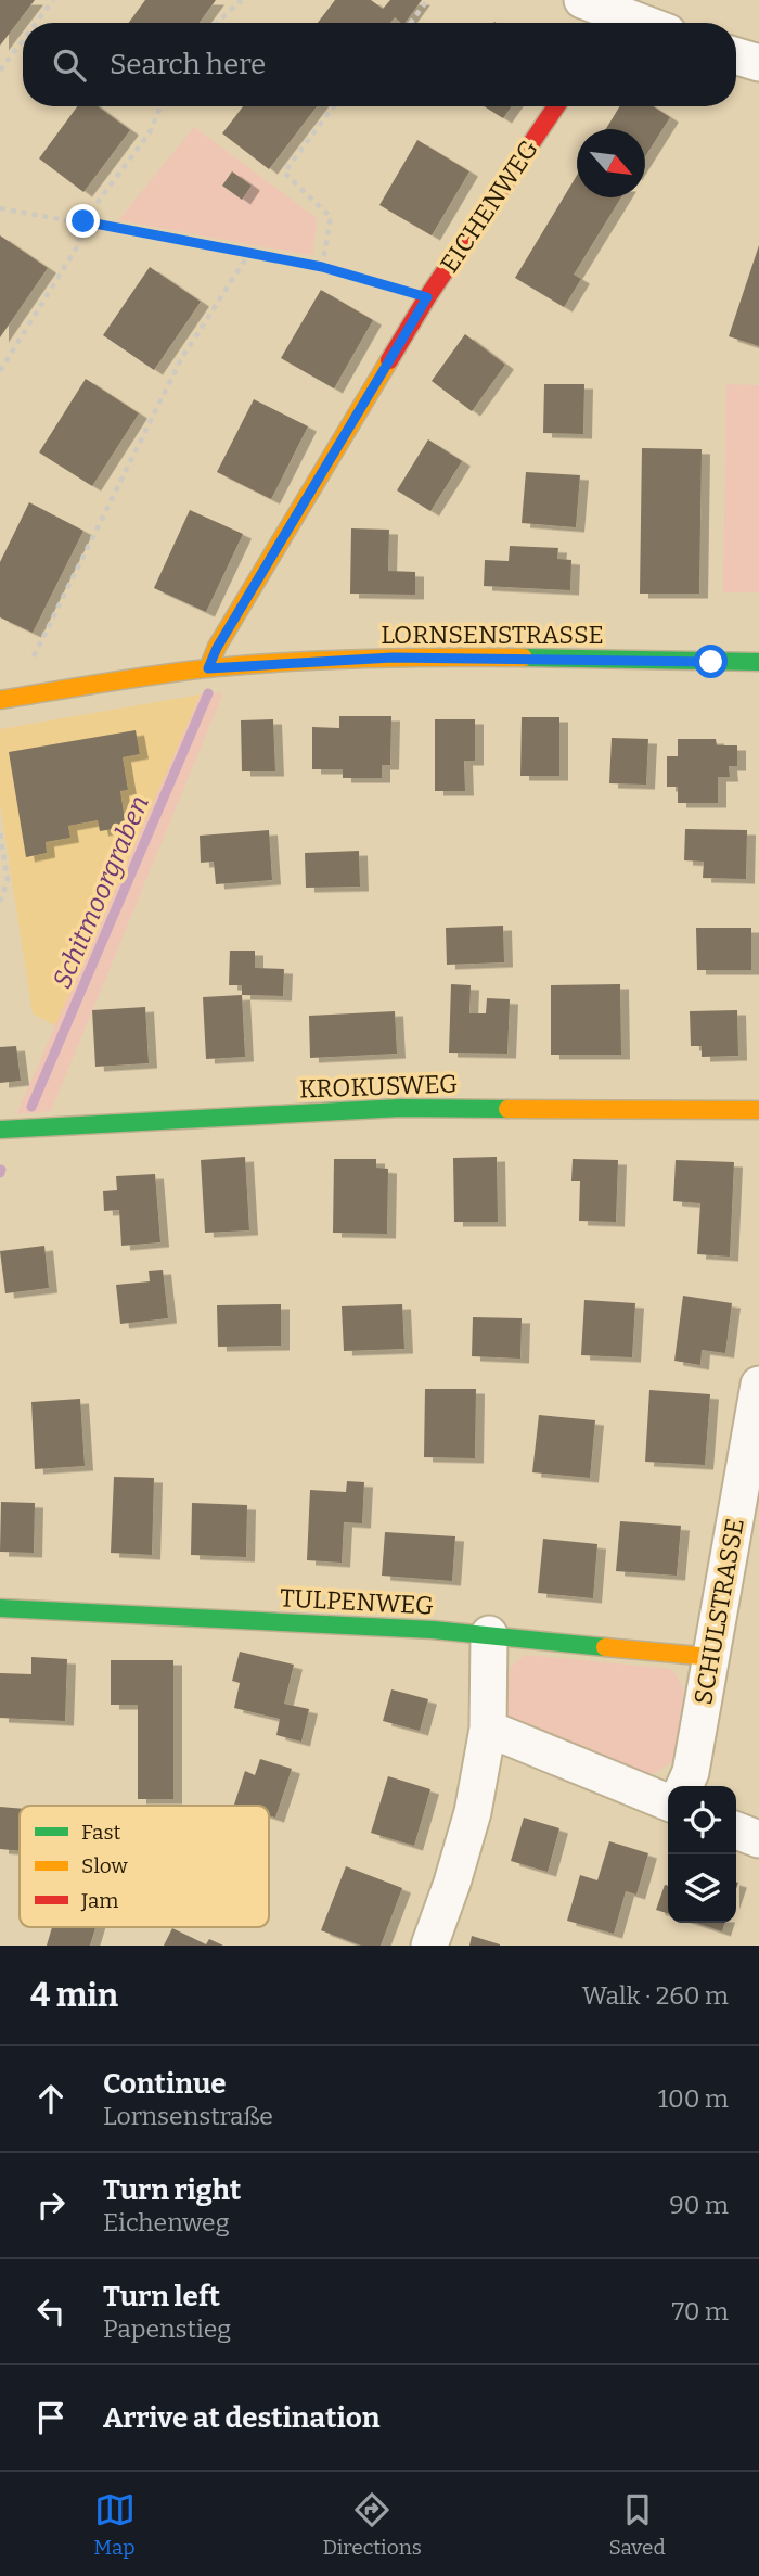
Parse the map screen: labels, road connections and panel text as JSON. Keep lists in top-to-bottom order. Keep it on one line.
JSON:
{"streets":{"street":["EICHENWEG","LORNSENSTRASSE","KROKUSWEG","TULPENWEG","SCHULSTRASSE"]},"crossings":[["EICHENWEG","LORNSENSTRASSE"],["TULPENWEG","SCHULSTRASSE"]],"water":["Schitmoorgraben"],"legend":["Fast","Slow","Jam"],"north":"bottom right","page":{"search":"Search here","heading":["4 min","Walk · 260 m"],"list":[["Continue","Lornsenstraße","100 m"],["Turn right","Eichenweg","90 m"],["Turn left","Papenstieg","70 m"],"Arrive at destination"],"nav":["Map","Directions","Saved"]}}
